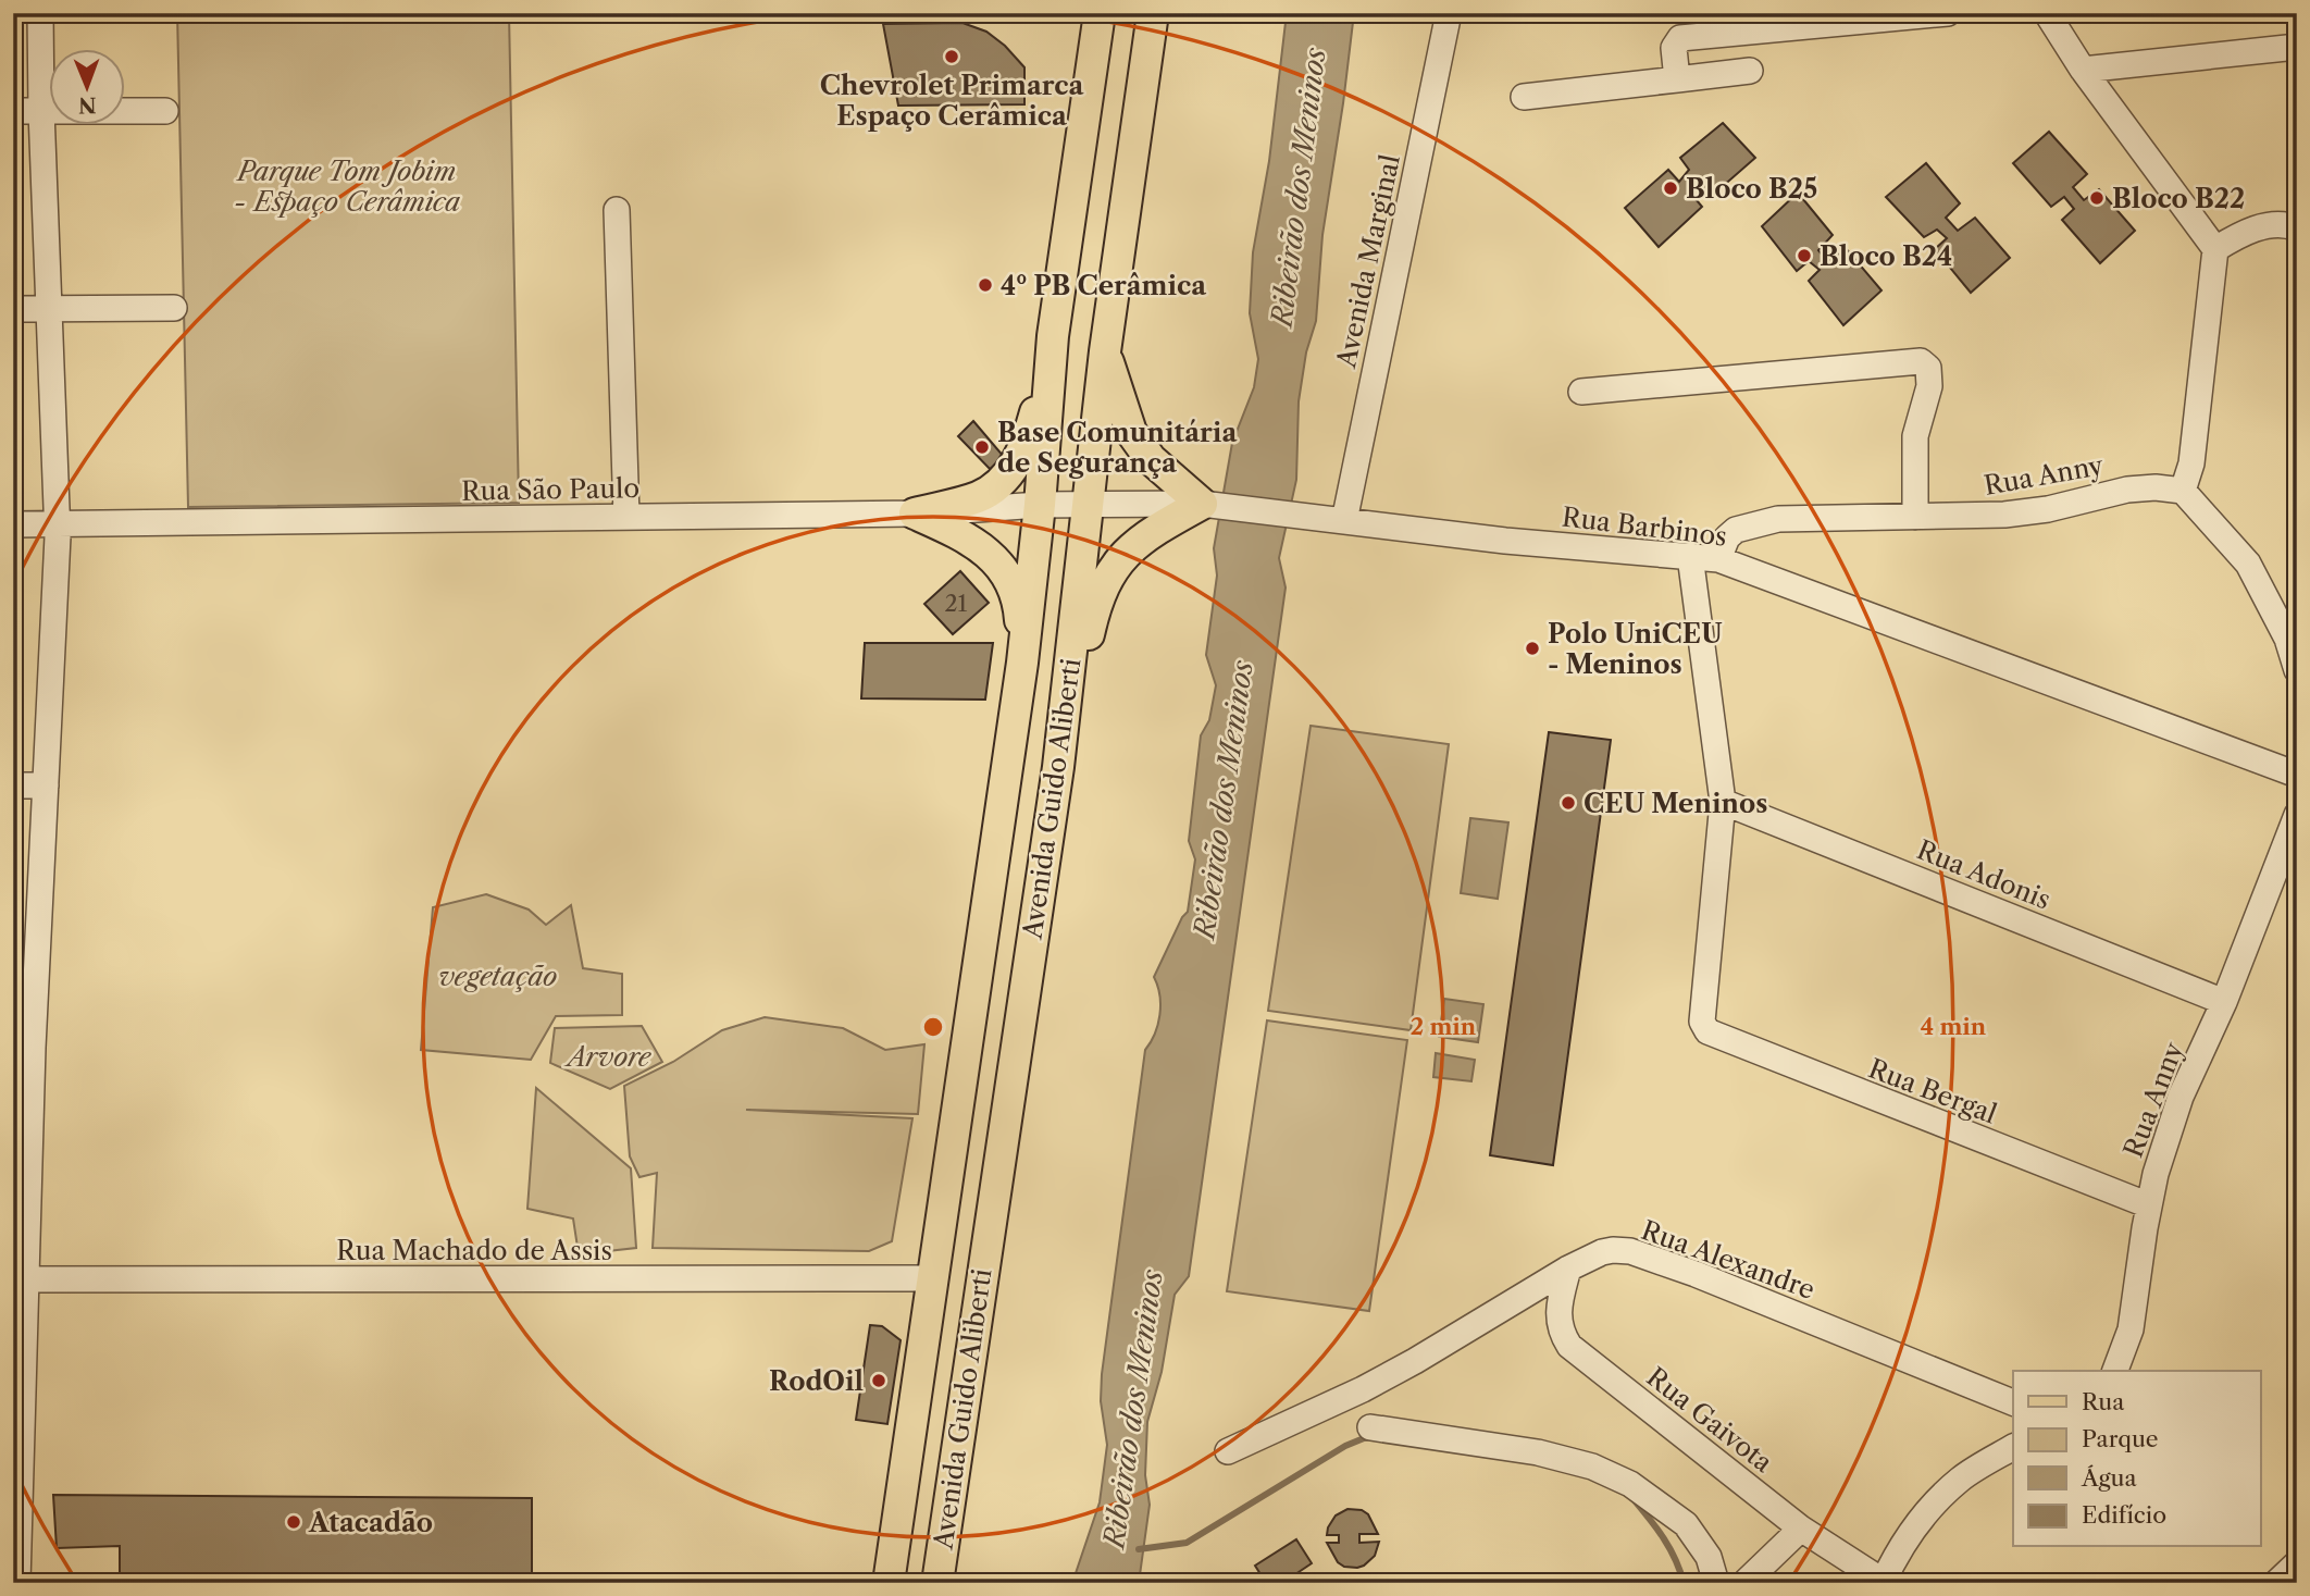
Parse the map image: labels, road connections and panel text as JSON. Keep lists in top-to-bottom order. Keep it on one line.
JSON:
{"streets":{"main road":["Avenida Guido Aliberti"],"street":["Avenida Marginal","Rua Anny","Rua São Paulo","Rua Barbinos","Rua Adonis","Rua Bergal","Rua Machado de Assis","Rua Alexandre","Rua Gaivota"]},"crossings":[["Avenida Marginal","Rua Barbinos"],["Rua Anny","Rua Barbinos"],["Rua Anny","Rua Adonis"],["Rua Anny","Rua Bergal"],["Rua São Paulo","Rua Barbinos"],["Rua São Paulo","Avenida Guido Aliberti"],["Rua Barbinos","Avenida Guido Aliberti"],["Avenida Guido Aliberti","Rua Machado de Assis"],["Rua Adonis","Rua Bergal"],["Rua Alexandre","Rua Gaivota"]],"water":["Ribeirão dos Meninos"],"parks":["Parque Tom Jobim - Espaço Cerâmica","vegetação","Arvore"],"places":["Chevrolet Primarca Espaço Cerâmica","Bloco B25","Bloco B22","Bloco B24","4º PB Cerâmica","Base Comunitária de Segurança","Polo UniCEU - Meninos","CEU Meninos","RodOil","Atacadão"],"house_numbers":["21"],"legend":["Rua","Parque","Água","Edifício"],"north":"bottom","rings":["2 min","4 min"]}
